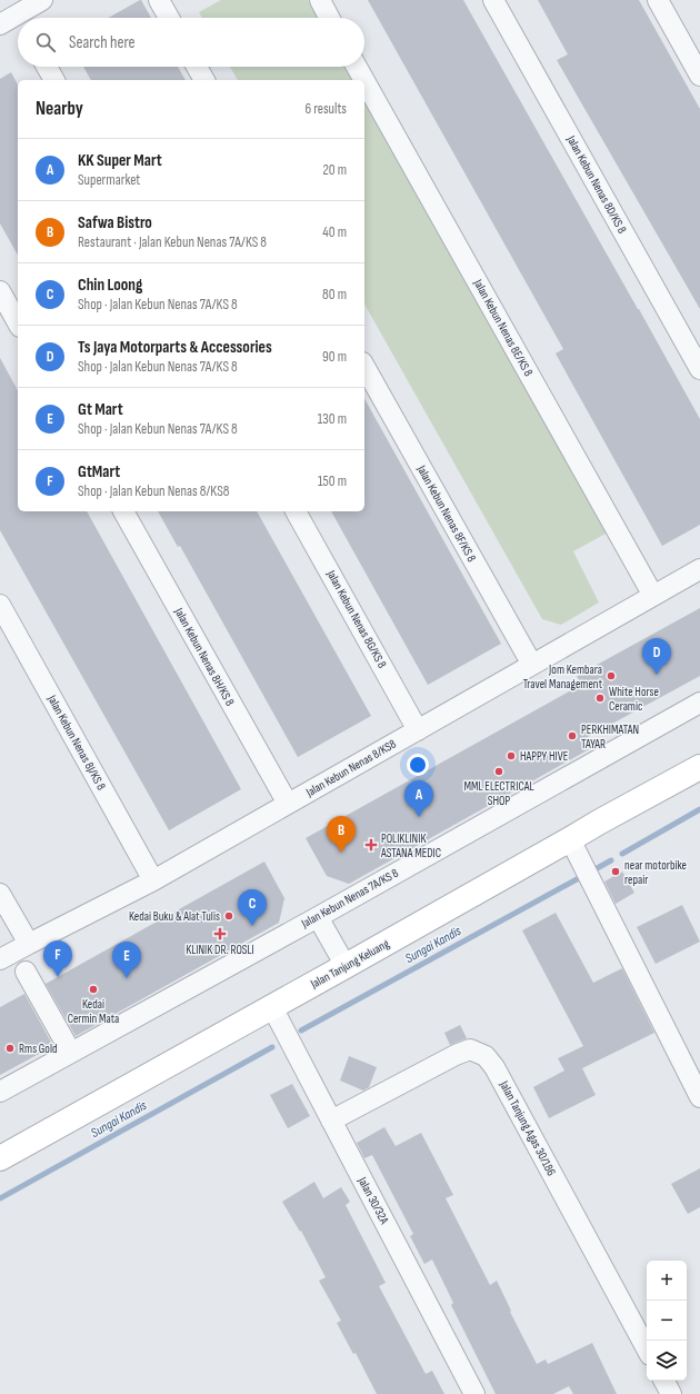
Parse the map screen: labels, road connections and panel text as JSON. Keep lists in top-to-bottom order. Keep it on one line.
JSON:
{"streets":{"main road":["Jalan Tanjung Keluang"],"street":["Jalan Kebun Nenas 8D/KS 8","Jalan Kebun Nenas 8E/KS 8","Jalan Kebun Nenas 8F/KS 8","Jalan Kebun Nenas 8G/KS 8","Jalan Kebun Nenas 8H/KS 8","Jalan Kebun Nenas 8J/KS 8","Jalan Kebun Nenas 8/KS8","Jalan Kebun Nenas 7A/KS 8","Jalan Tanjung Agas 30/186","Jalan 30/32A"]},"crossings":[["Jalan Kebun Nenas 8E/KS 8","Jalan Kebun Nenas 8/KS8"],["Jalan Kebun Nenas 8F/KS 8","Jalan Kebun Nenas 8/KS8"],["Jalan Kebun Nenas 8G/KS 8","Jalan Kebun Nenas 8/KS8"],["Jalan Kebun Nenas 8H/KS 8","Jalan Kebun Nenas 8/KS8"],["Jalan Kebun Nenas 8J/KS 8","Jalan Kebun Nenas 8/KS8"],["Jalan Tanjung Keluang","Jalan 30/32A"],["Jalan Tanjung Agas 30/186","Jalan 30/32A"]],"water":["Sungai Kandis"],"places":{"other":["Jom Kembara Travel Management","White Horse Ceramic","PERKHIMATAN TAYAR","HAPPY HIVE","MML ELECTRICAL SHOP","near motorbike repair","Kedai Buku & Alat Tulis","Kedai Cermin Mata","Rms Gold"],"health":["POLIKLINIK ASTANA MEDIC","KLINIK DR. ROSLI"]},"page":{"search":"Search here","heading":["Nearby","6 results"],"list":[{"mark":"A","name":"KK Super Mart","note":"Supermarket","value":"20 m"},{"mark":"B","name":"Safwa Bistro","note":"Restaurant · Jalan Kebun Nenas 7A/KS 8","value":"40 m"},{"mark":"C","name":"Chin Loong","note":"Shop · Jalan Kebun Nenas 7A/KS 8","value":"80 m"},{"mark":"D","name":"Ts Jaya Motorparts & Accessories","note":"Shop · Jalan Kebun Nenas 7A/KS 8","value":"90 m"},{"mark":"E","name":"Gt Mart","note":"Shop · Jalan Kebun Nenas 7A/KS 8","value":"130 m"},{"mark":"F","name":"GtMart","note":"Shop · Jalan Kebun Nenas 8/KS8","value":"150 m"}],"pins":["D","A","B","C","F","E"],"map_buttons":["+","−"]}}
